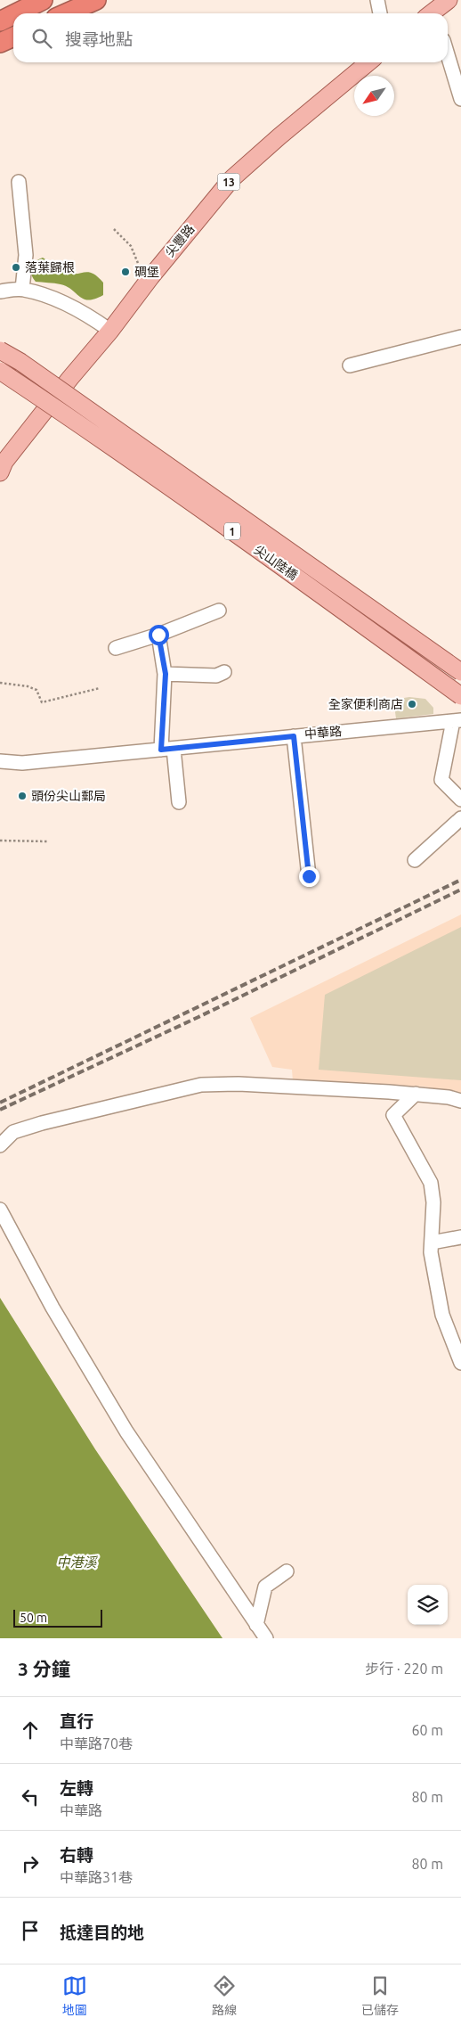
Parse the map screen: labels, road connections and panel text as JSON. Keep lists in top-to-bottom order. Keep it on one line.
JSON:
{"streets":{"main road":["13","尖豐路","1","尖山陸橋"],"street":["中華路"]},"water":["中港溪"],"places":["落葉歸根","碉堡","全家便利商店","頭份尖山郵局"],"scale_bar":"50 m","north":"bottom left","page":{"search":"搜尋地點","scale":"50 m","heading":["3 分鐘","步行 · 220 m"],"list":[["直行","中華路70巷","60 m"],["左轉","中華路","80 m"],["右轉","中華路31巷","80 m"],"抵達目的地"],"nav":["地圖","路線","已儲存"]}}
